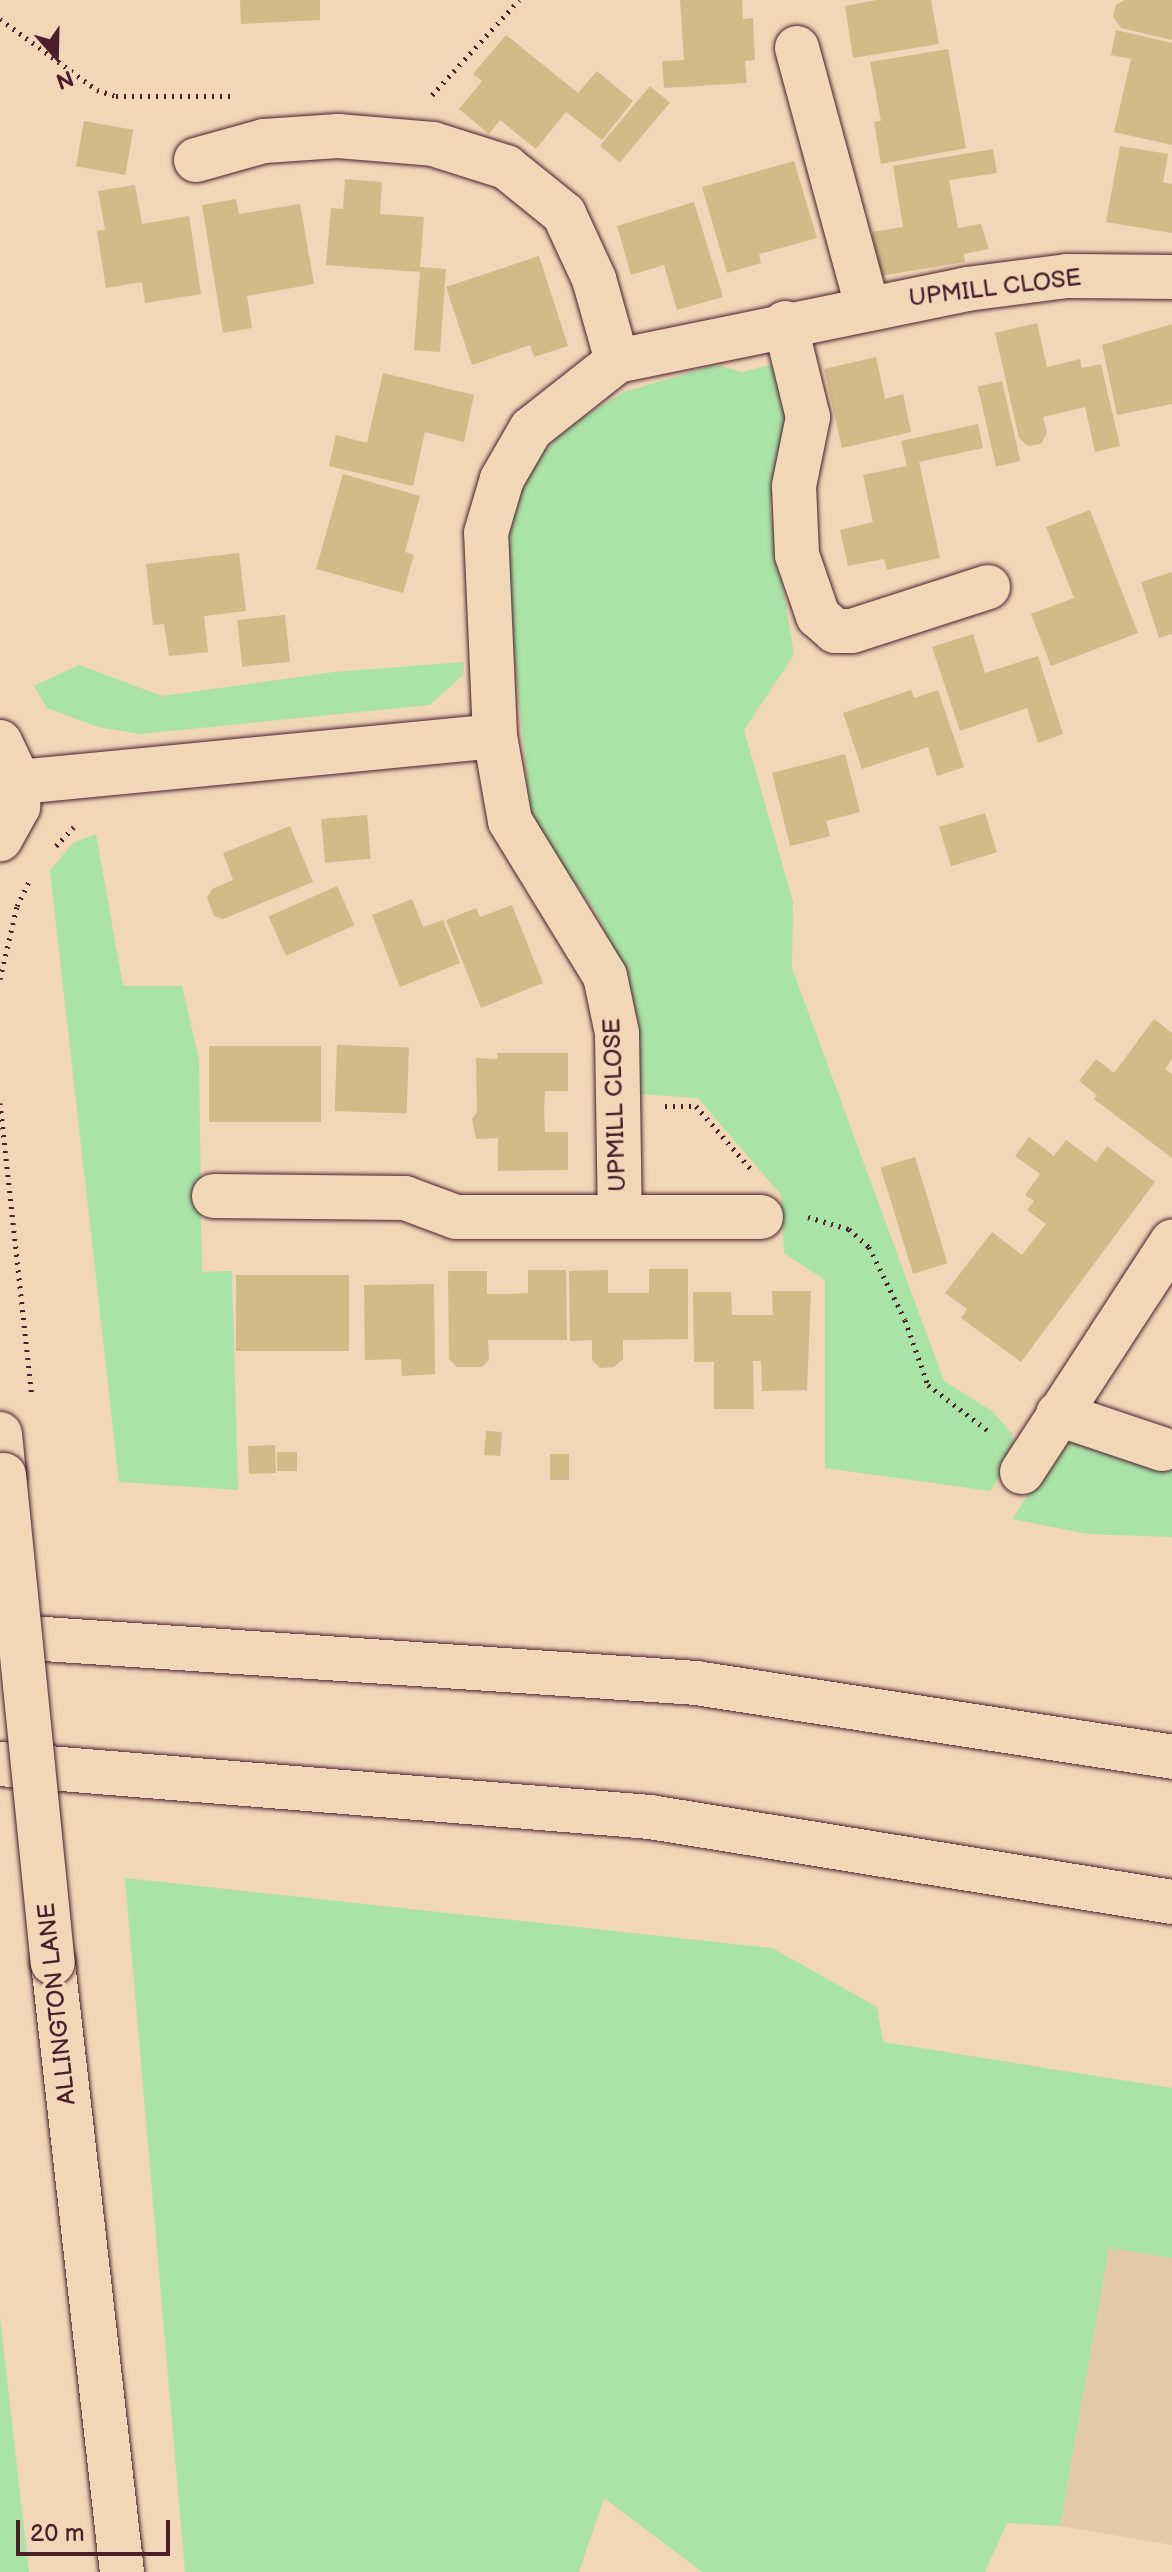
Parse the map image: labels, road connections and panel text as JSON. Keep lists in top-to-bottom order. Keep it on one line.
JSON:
{"streets":{"main road":["UPMILL CLOSE","ALLINGTON LANE"]},"scale_bar":"20 m","north":"bottom"}
